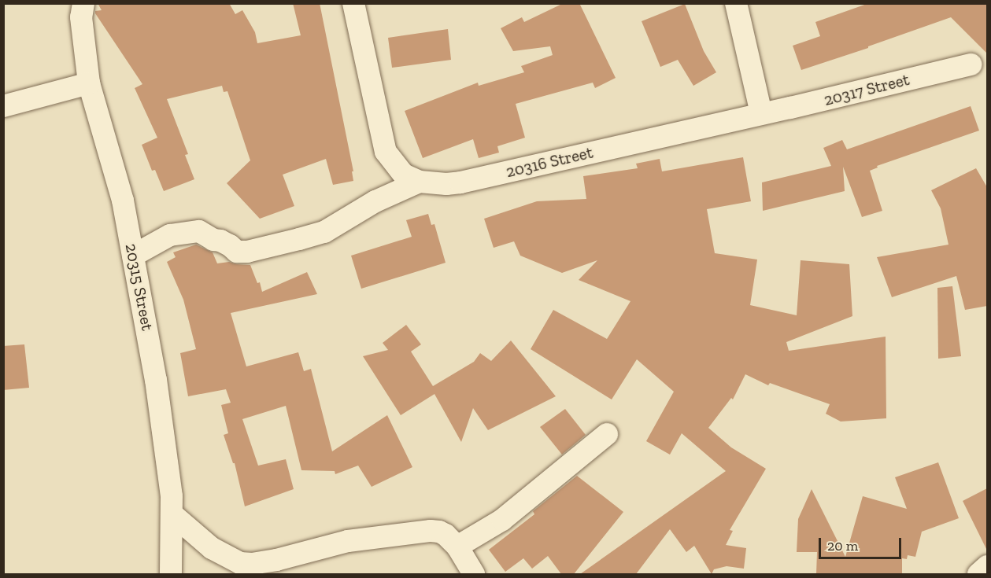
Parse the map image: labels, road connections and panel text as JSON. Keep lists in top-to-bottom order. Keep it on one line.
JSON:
{"streets":{"street":["20317 Street","20316 Street","20315 Street"]},"crossings":[["20317 Street","20316 Street"]],"scale_bar":"20 m"}
